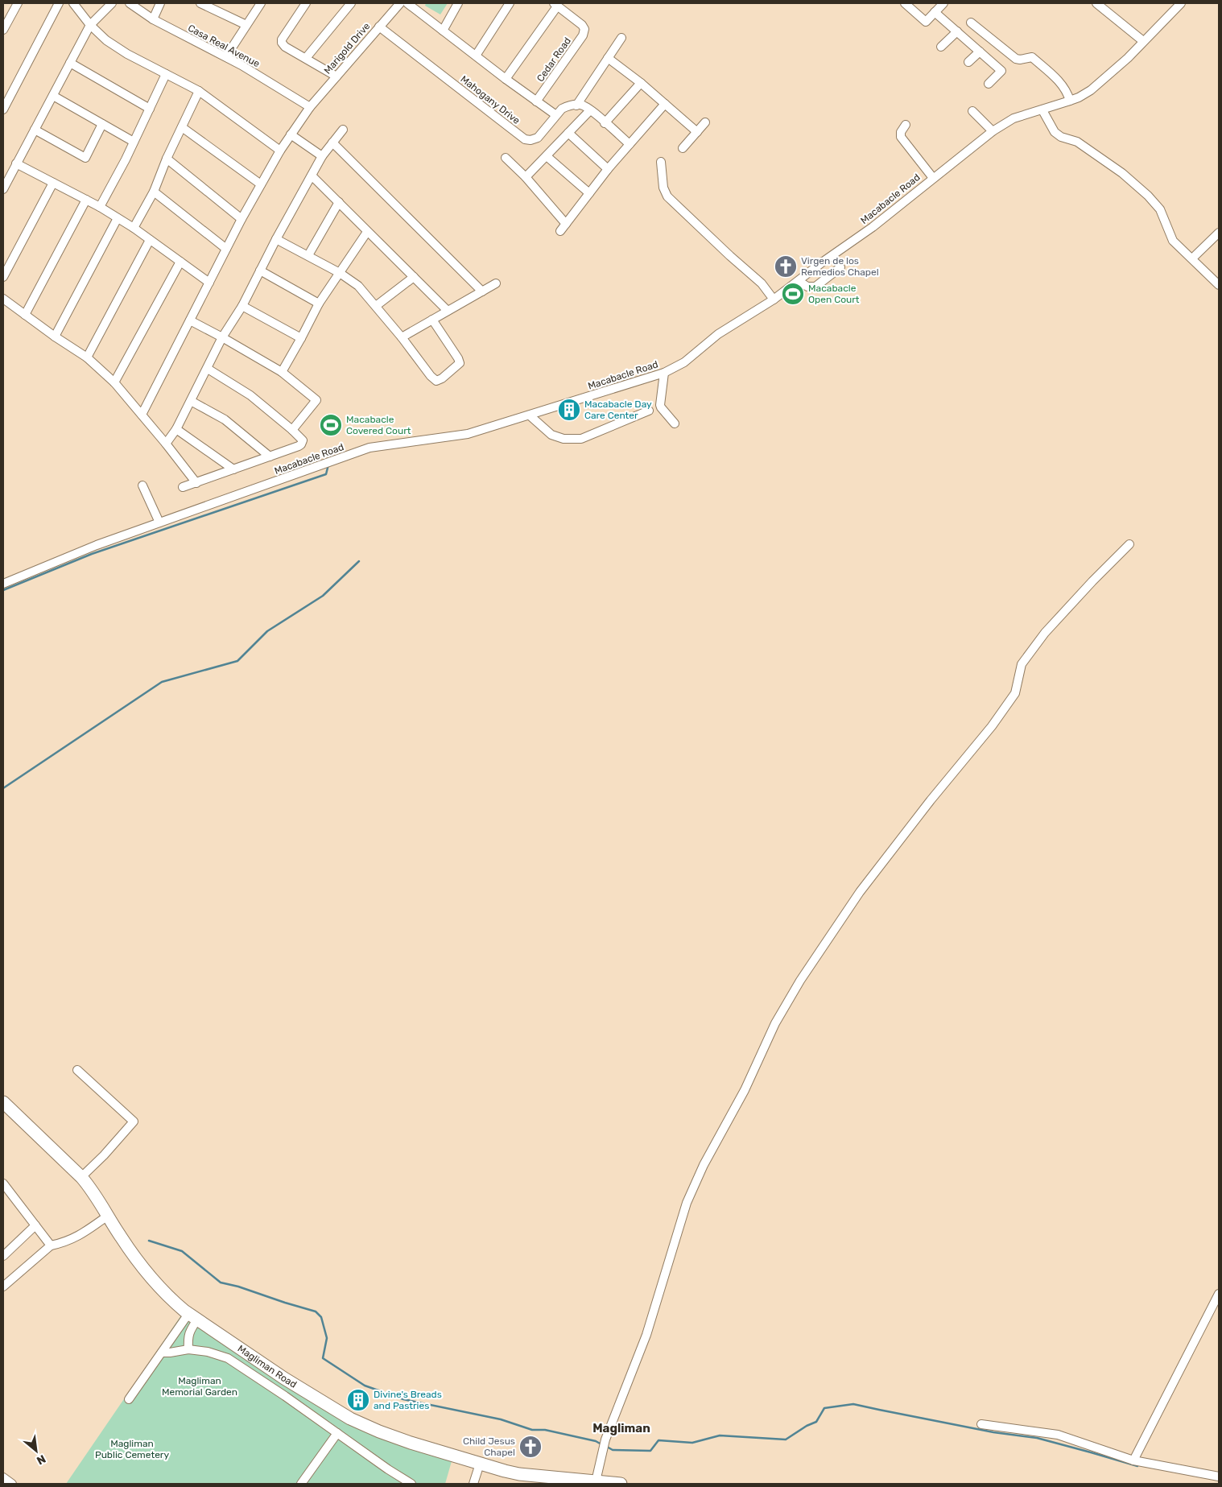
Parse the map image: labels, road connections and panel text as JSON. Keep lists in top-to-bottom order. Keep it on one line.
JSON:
{"streets":{"street":["Casa Real Avenue","Marigold Drive","Cedar Road","Mahogany Drive","Macabacle Road","Magliman Road"]},"crossings":[["Casa Real Avenue","Marigold Drive"],["Marigold Drive","Mahogany Drive"]],"districts":["Magliman"],"parks":["Magliman Memorial Garden","Magliman Public Cemetery"],"places":{"church":["Virgen de los Remedios Chapel","Child Jesus Chapel"],"sports":["Macabacle Open Court","Macabacle Covered Court"],"building":["Macabacle Day Care Center","Divine's Breads and Pastries"]},"north":"bottom right"}
